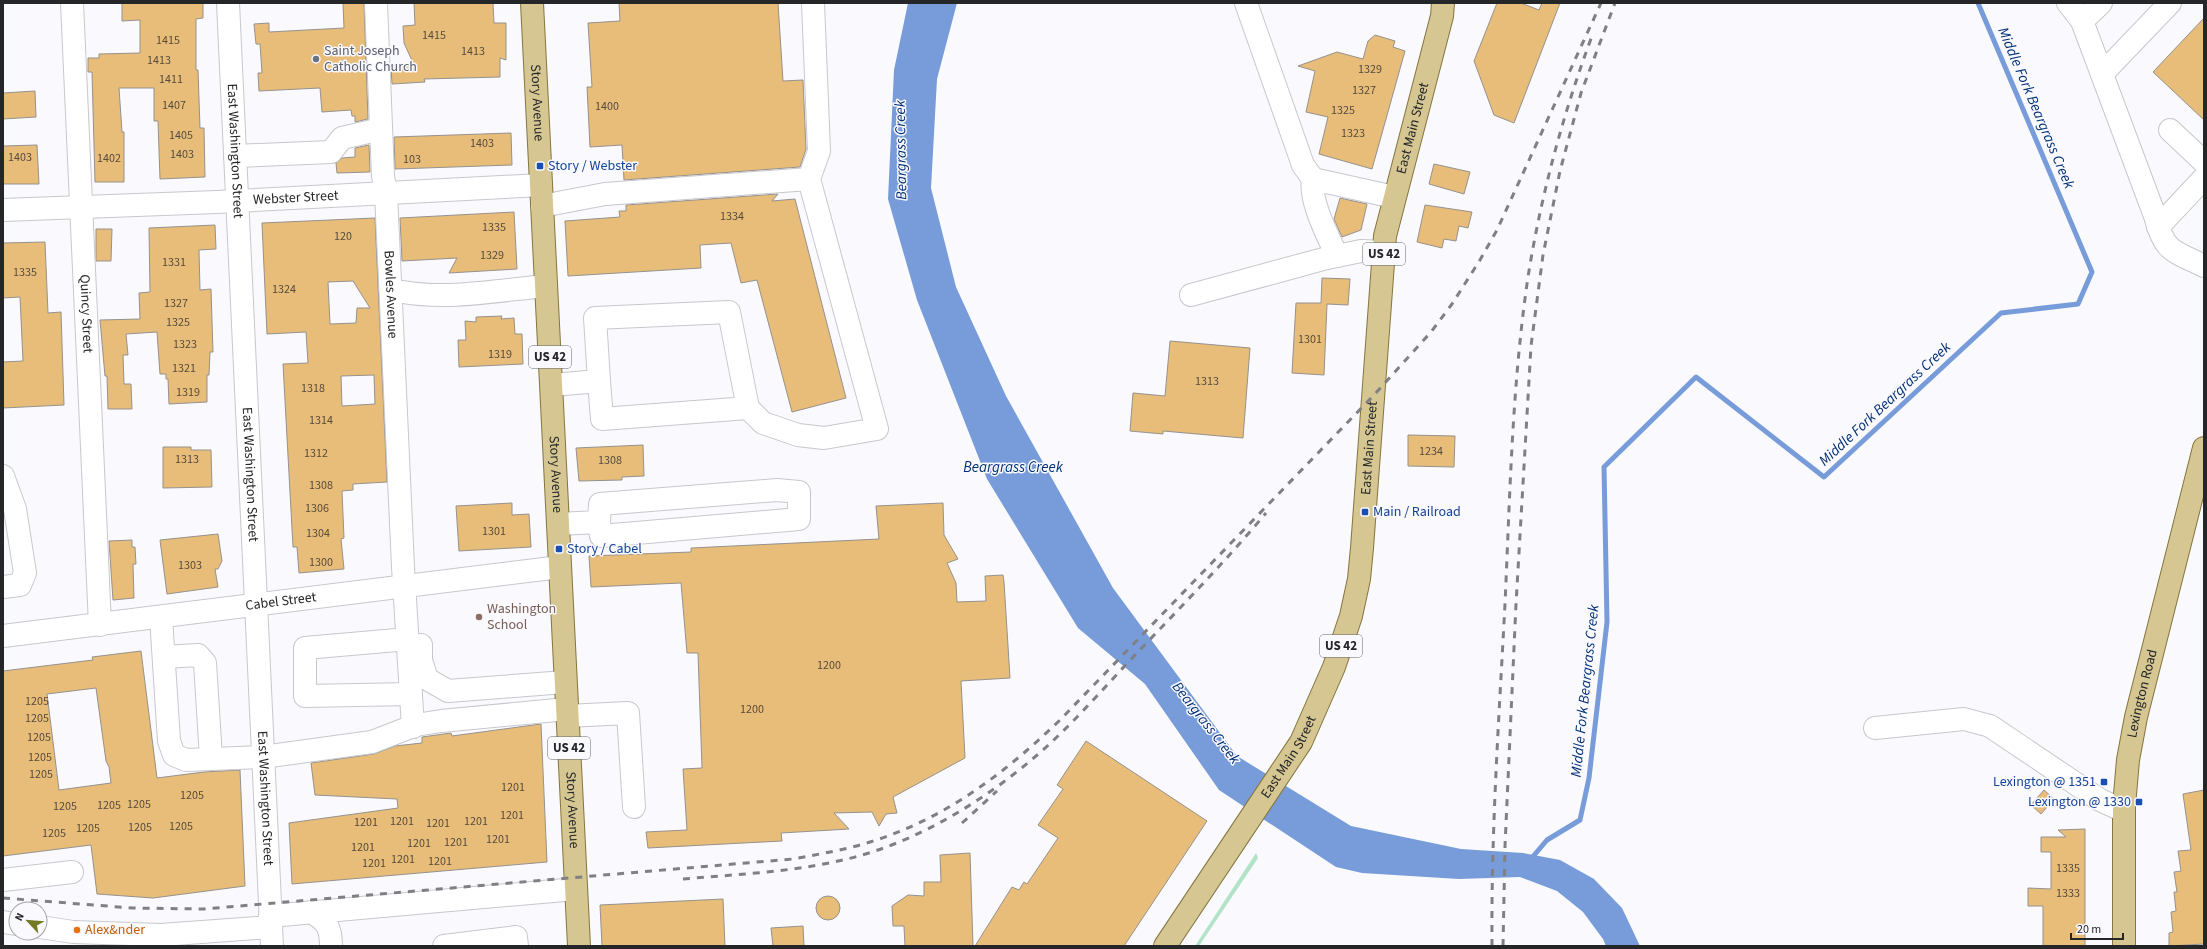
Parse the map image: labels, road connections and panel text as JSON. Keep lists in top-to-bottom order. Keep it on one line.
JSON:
{"streets":{"main road":["Story Avenue","East Main Street","US 42","Lexington Road"],"street":["East Washington Street","Webster Street","Bowles Avenue","Quincy Street","Cabel Street"]},"crossings":[["Story Avenue","Webster Street"],["Story Avenue","Cabel Street"],["East Washington Street","Webster Street"],["East Washington Street","Cabel Street"],["Webster Street","Bowles Avenue"],["Webster Street","Quincy Street"],["Bowles Avenue","Cabel Street"],["Quincy Street","Cabel Street"]],"water":["Middle Fork Beargrass Creek","Beargrass Creek"],"places":{"other":["Saint Joseph Catholic Church","Washington School","Alex&nder"],"transit":["Story / Webster","Main / Railroad","Story / Cabel","Lexington @ 1351","Lexington @ 1330"]},"house_numbers":["1415","1415","1413","1413","1329","1411","1327","1407","1400","1325","1323","1405","1403","1403","1403","1402","103","1334","1335","120","1329","1331","1335","1324","1327","1325","1301","1323","1319","1321","1313","1318","1319","1314","1234","1312","1313","1308","1308","1306","1301","1304","1300","1303","1200","1205","1200","1205","1205","1205","1205","1201","1205","1205","1205","1205","1201","1201","1201","1201","1201","1205","1205","1205","1205","1201","1201","1201","1201","1201","1201","1201","1335","1333"],"scale_bar":"20 m","north":"top left"}
